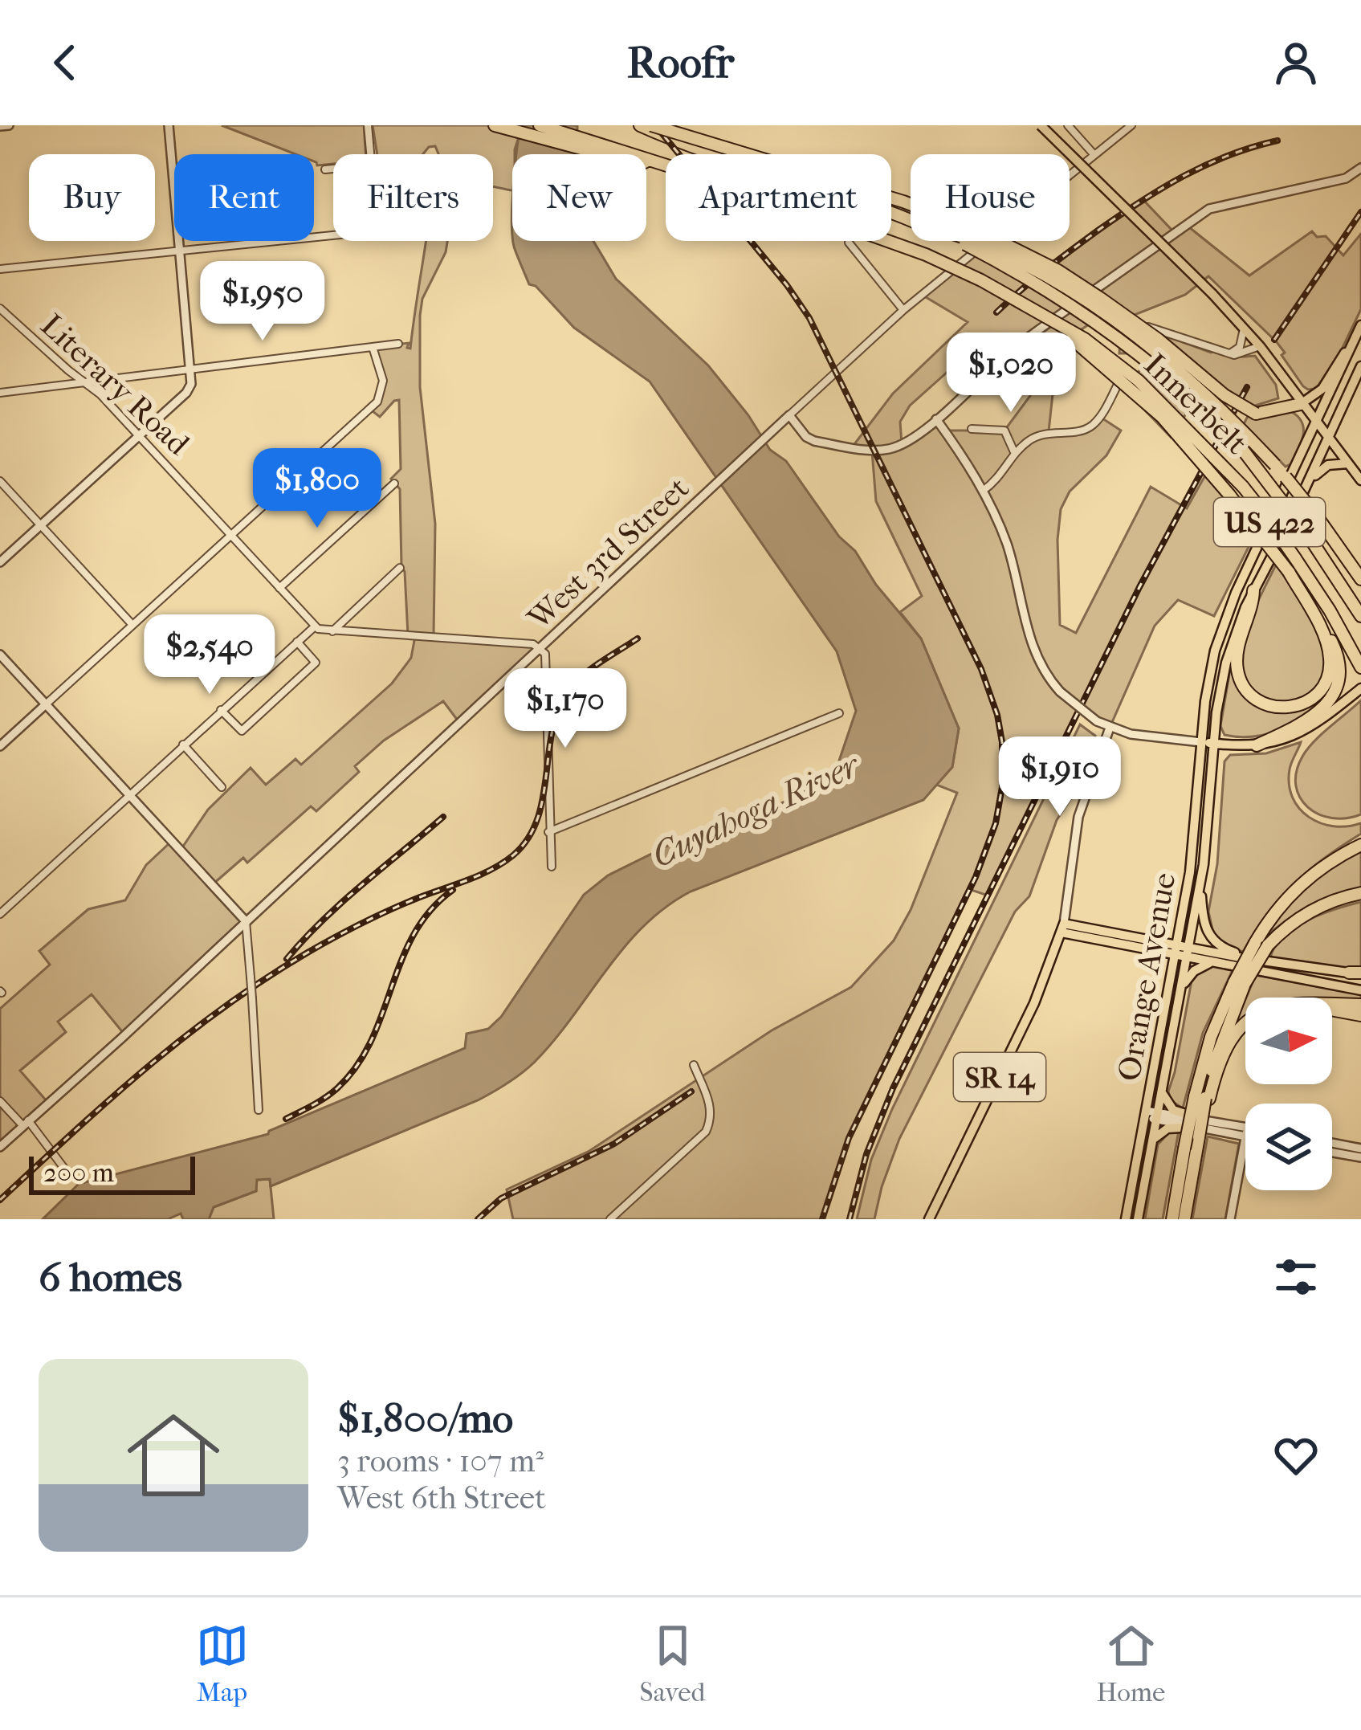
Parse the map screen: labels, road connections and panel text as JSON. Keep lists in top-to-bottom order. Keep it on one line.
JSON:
{"streets":{"highway":["Innerbelt"],"main road":["US 422","Orange Avenue","SR 14"],"street":["Literary Road","West 3rd Street"]},"crossings":[["Literary Road","West 3rd Street"],["US 422","Orange Avenue"]],"water":["Cuyahoga River"],"scale_bar":"200 m","north":"right","page":{"header":"Roofr","chip":["Buy","Rent","Filters","New","Apartment","House"],"price":["$1,950","$1,020","$1,800","$2,540","$1,170","$1,910"],"scale":"200 m","heading":"6 homes","list":[{"name":"$1,800/mo","note":"3 rooms · 107 m² · West 6th Street"}],"tabs":["Map","Saved","Home"]}}
